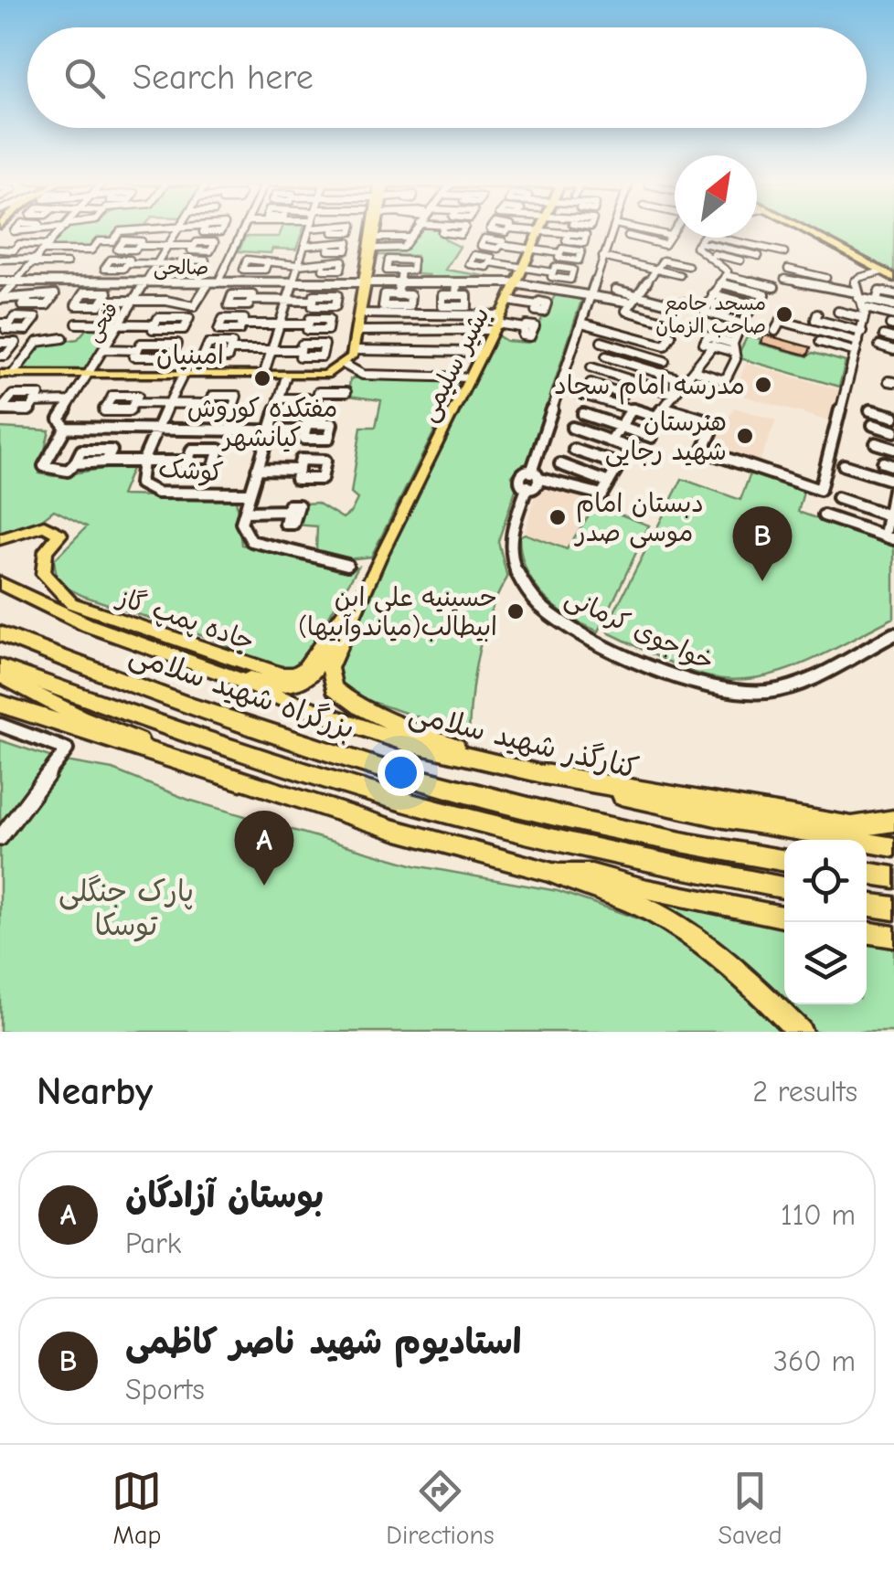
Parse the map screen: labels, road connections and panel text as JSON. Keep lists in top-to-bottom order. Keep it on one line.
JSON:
{"streets":{"highway":["بزرگراه شهید سلامی"],"main road":["امینیان","بشیر سلیمی","جاده پمپ گاز","کنارگذر شهید سلامی"],"street":["صالحی","فتحی","کوشک","خواجوی کرمانی"]},"crossings":[["صالحی","فتحی"],["صالحی","بشیر سلیمی"],["فتحی","امینیان"],["امینیان","کوشک"],["بشیر سلیمی","جاده پمپ گاز"]],"parks":["پارک جنگلی توسکا"],"places":["مسجد جامع صاحب الزمان","مفتکده کوروش کیانشهر","مدرسه امام سجاد","هنرستان شهید رجایی","دبستان امام موسی صدر","حسینیه علی ابن ابیطالب(میاندوآبیها)"],"north":"top right","page":{"search":"Search here","pins":["B","A"],"heading":["Nearby","2 results"],"list":[{"mark":"A","name":"بوستان آزادگان","note":"Park","value":"110 m"},{"mark":"B","name":"استادیوم شهید ناصر کاظمی","note":"Sports","value":"360 m"}],"nav":["Map","Directions","Saved"]}}
